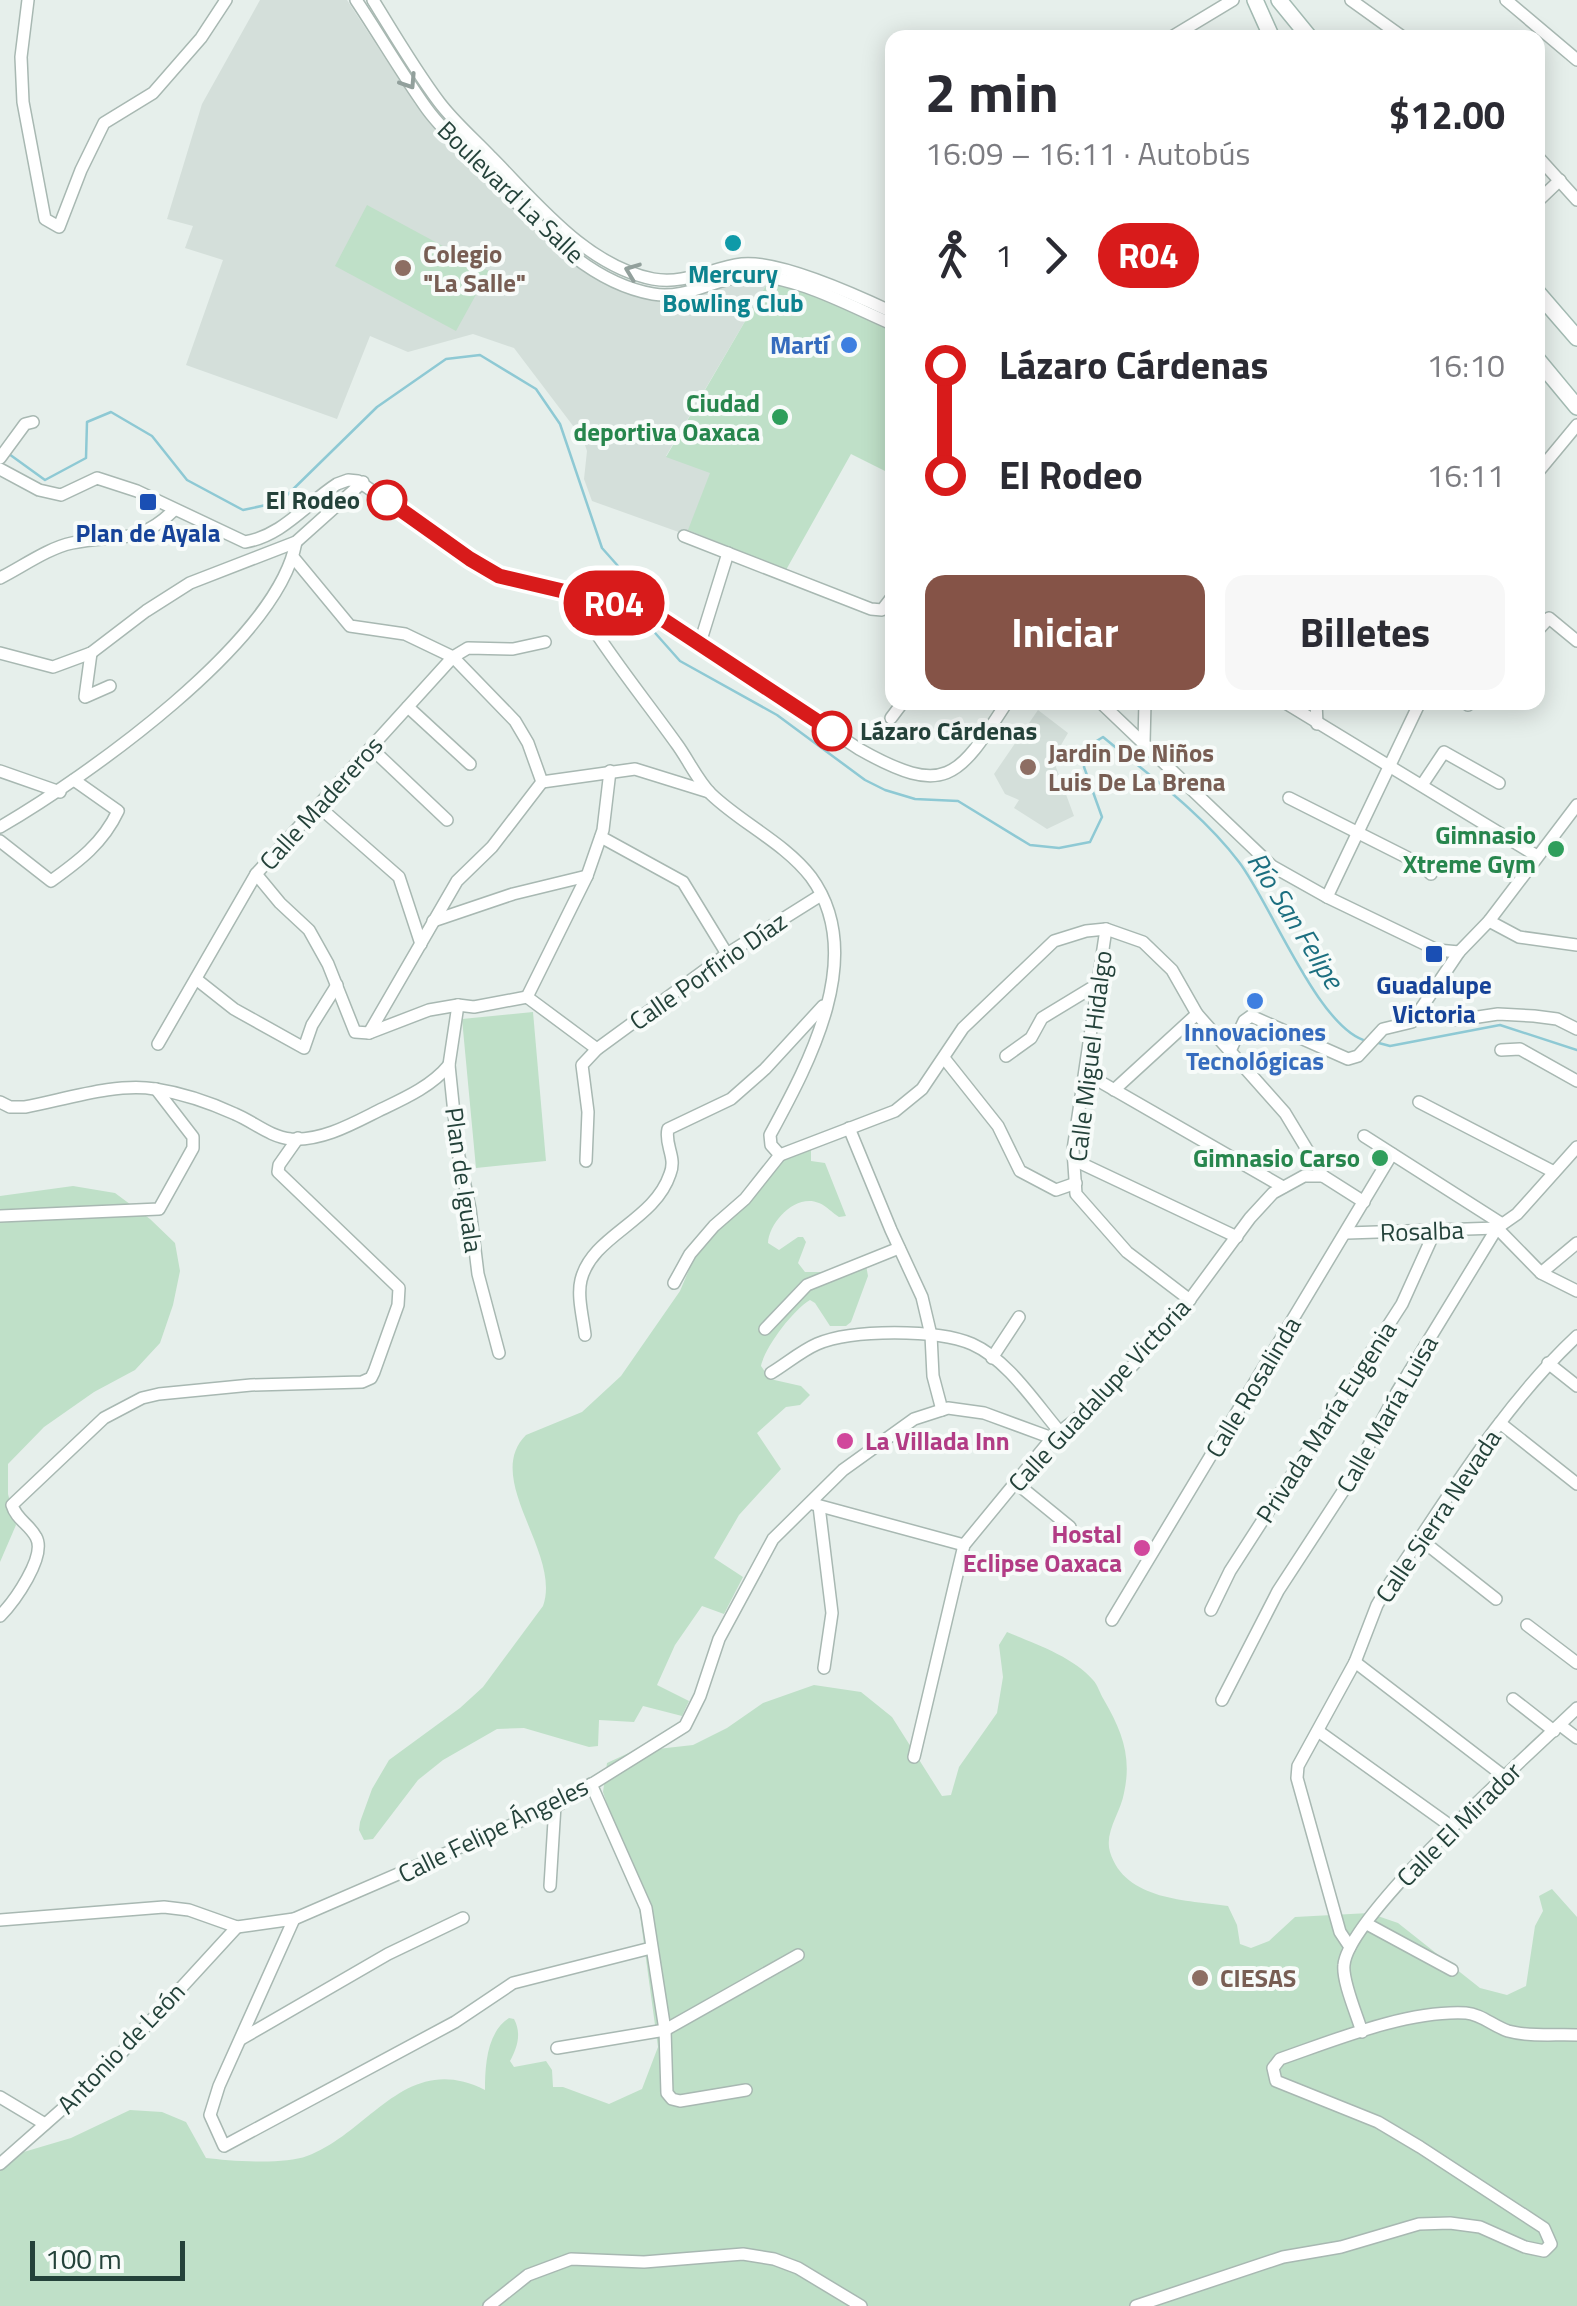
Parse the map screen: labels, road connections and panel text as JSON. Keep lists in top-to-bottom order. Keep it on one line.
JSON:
{"streets":{"street":["Boulevard La Salle","Calle Madereros","Calle Porfirio Díaz","Calle Miguel Hidalgo","Plan de Iguala","Rosalba","Calle Rosalinda","Calle Guadalupe Victoria","Calle María Luisa","Privada María Eugenia","Calle Sierra Nevada","Calle El Mirador","Calle Felipe Ángeles","Antonio de León"]},"crossings":[["Calle Miguel Hidalgo","Calle Guadalupe Victoria"],["Rosalba","Calle Rosalinda"],["Rosalba","Calle María Luisa"],["Rosalba","Privada María Eugenia"],["Calle Sierra Nevada","Calle El Mirador"],["Calle Felipe Ángeles","Antonio de León"]],"water":["Río San Felipe"],"places":{"other":["Mercury Bowling Club","Colegio \"La Salle\"","Martí","Ciudad deportiva Oaxaca","El Rodeo","Lázaro Cárdenas","Jardin De Niños Luis De La Brena","Gimnasio Xtreme Gym","Innovaciones Tecnológicas","Gimnasio Carso","La Villada Inn","Hostal Eclipse Oaxaca","CIESAS"],"transit":["Plan de Ayala","Guadalupe Victoria"]},"lines":["bus line R04"],"scale_bar":"100 m","page":{"on_map":"R04","heading":["2 min","16:09 – 16:11 · Autobús","$12.00"],"legs":["1","R04"],"list":[{"name":"Lázaro Cárdenas","value":"16:10"},{"name":"El Rodeo","value":"16:11"}],"buttons":["Iniciar","Billetes"],"scale":"100 m"}}
